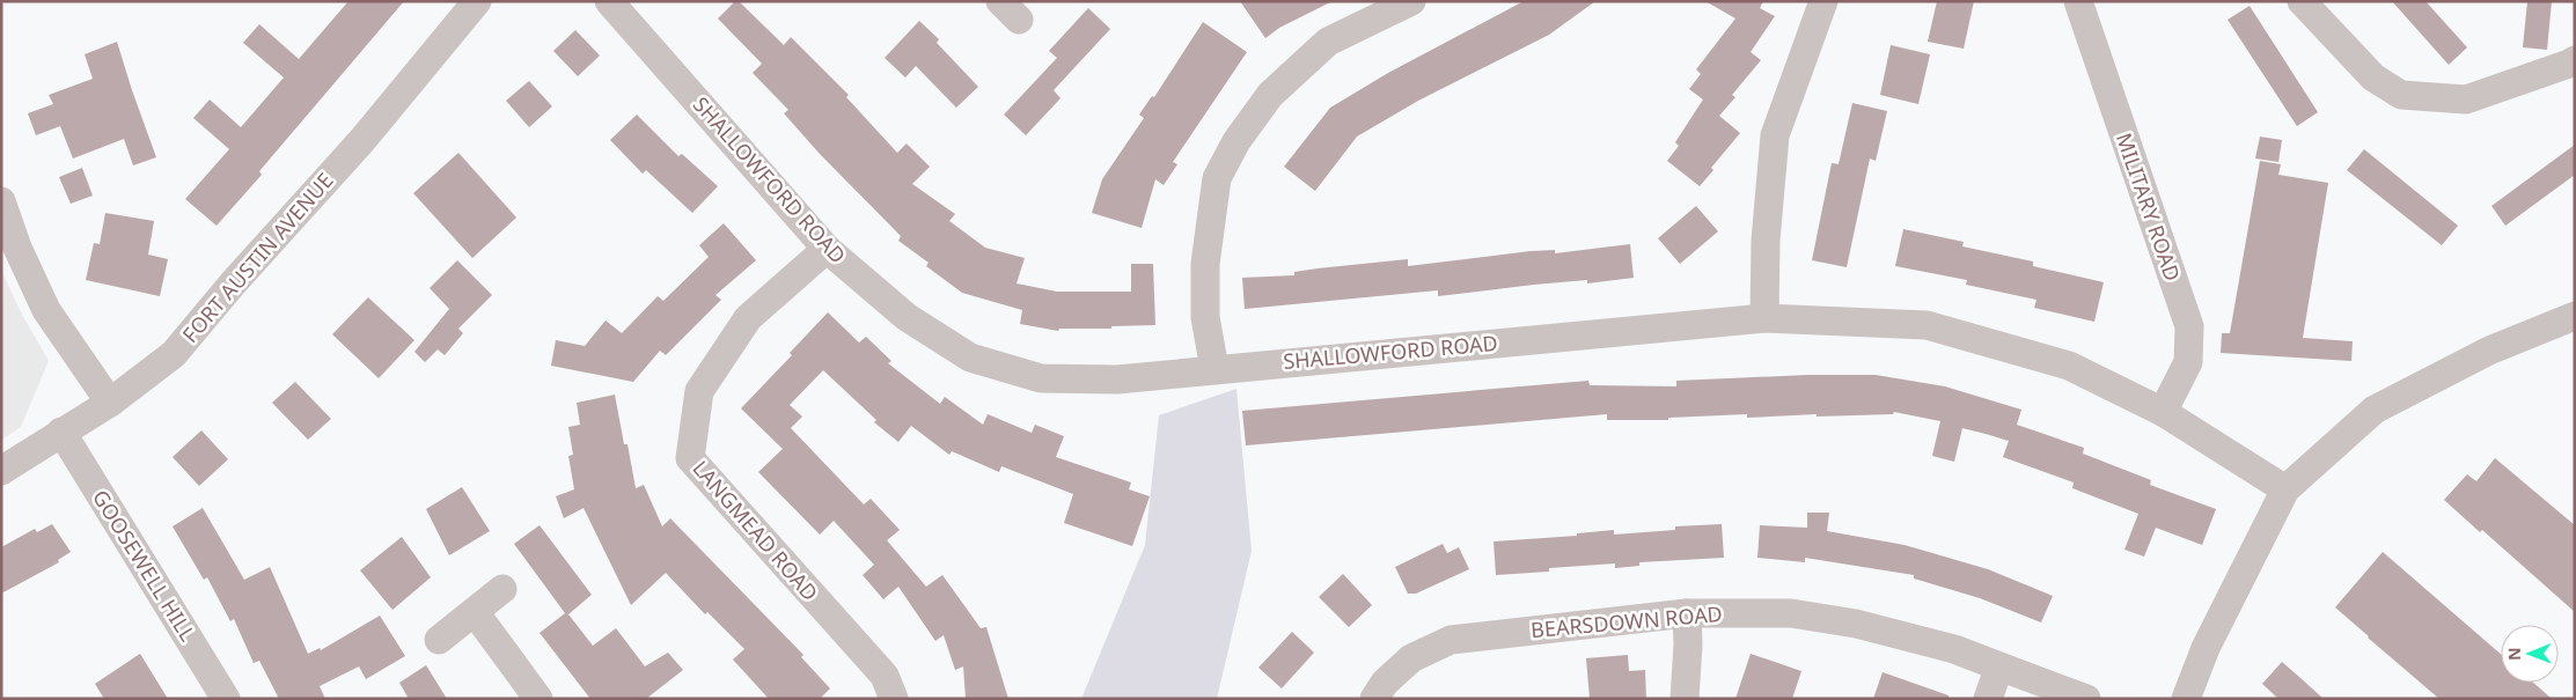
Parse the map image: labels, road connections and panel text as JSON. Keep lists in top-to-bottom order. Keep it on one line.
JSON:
{"streets":{"street":["SHALLOWFORD ROAD","MILITARY ROAD","FORT AUSTIN AVENUE","LANGMEAD ROAD","GOOSEWELL HILL","BEARSDOWN ROAD"]},"crossings":[["SHALLOWFORD ROAD","MILITARY ROAD"],["SHALLOWFORD ROAD","LANGMEAD ROAD"],["FORT AUSTIN AVENUE","GOOSEWELL HILL"]],"north":"left"}
